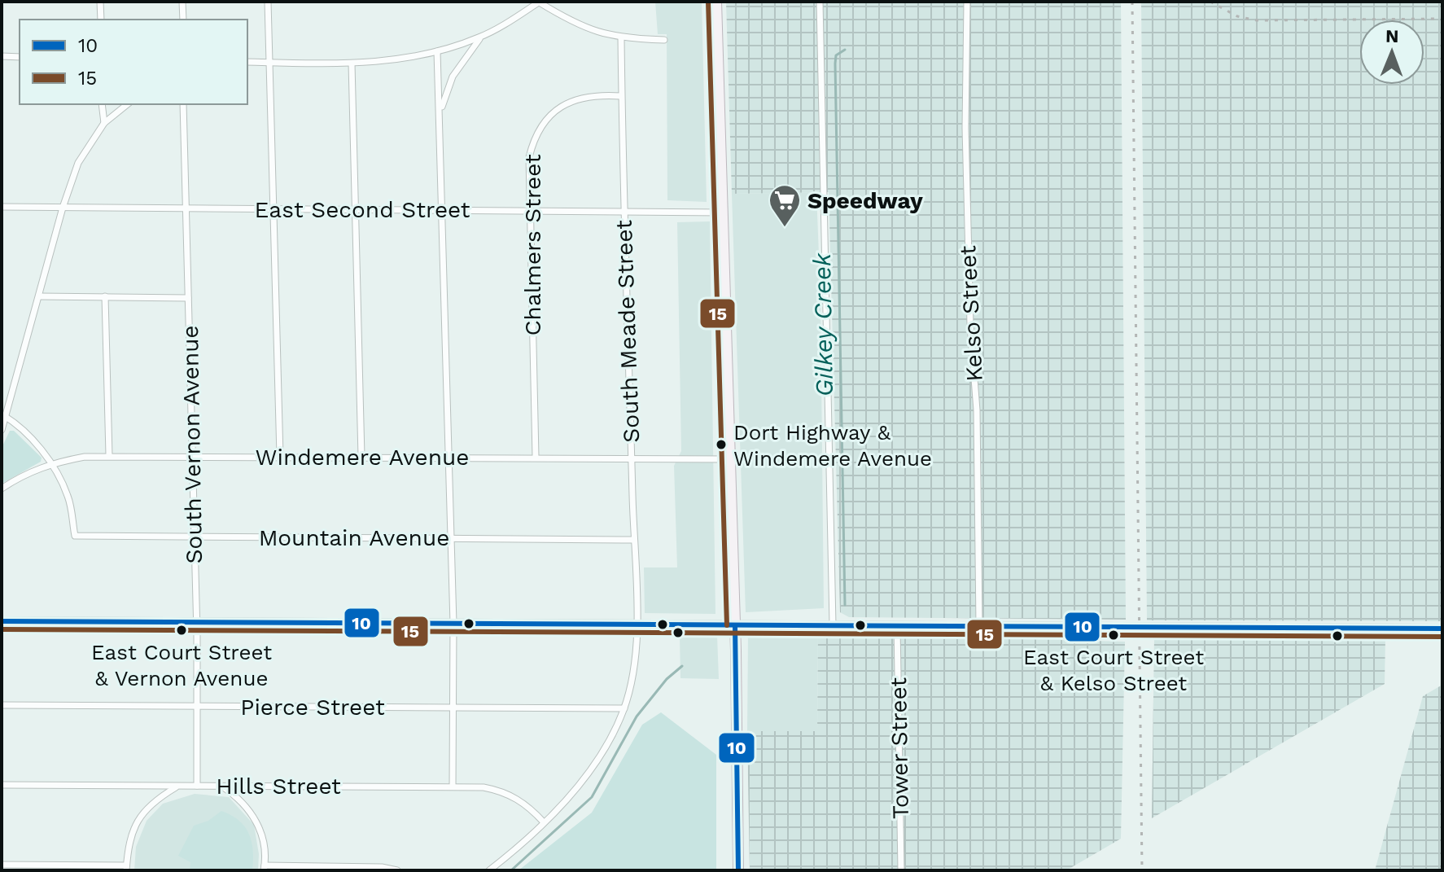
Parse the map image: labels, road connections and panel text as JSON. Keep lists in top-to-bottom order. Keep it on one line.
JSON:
{"streets":{"street":["East Second Street","Chalmers Street","Kelso Street","South Meade Street","South Vernon Avenue","Windemere Avenue","Mountain Avenue","Pierce Street","Tower Street","Hills Street"]},"crossings":[["East Second Street","Chalmers Street"],["East Second Street","South Meade Street"],["East Second Street","South Vernon Avenue"],["Chalmers Street","South Meade Street"],["Chalmers Street","Windemere Avenue"],["South Meade Street","Windemere Avenue"],["South Meade Street","Mountain Avenue"],["South Meade Street","Pierce Street"],["South Meade Street","Hills Street"],["South Vernon Avenue","Windemere Avenue"],["South Vernon Avenue","Mountain Avenue"],["South Vernon Avenue","Pierce Street"],["South Vernon Avenue","Hills Street"],["Windemere Avenue","Mountain Avenue"]],"water":["Gilkey Creek"],"places":{"supermarket":["Speedway"],"other":["Dort Highway & Windemere Avenue","East Court Street & Vernon Avenue","East Court Street & Kelso Street"]},"lines":["transit line 15","transit line 10"],"legend":["10","15"],"north":"top"}
